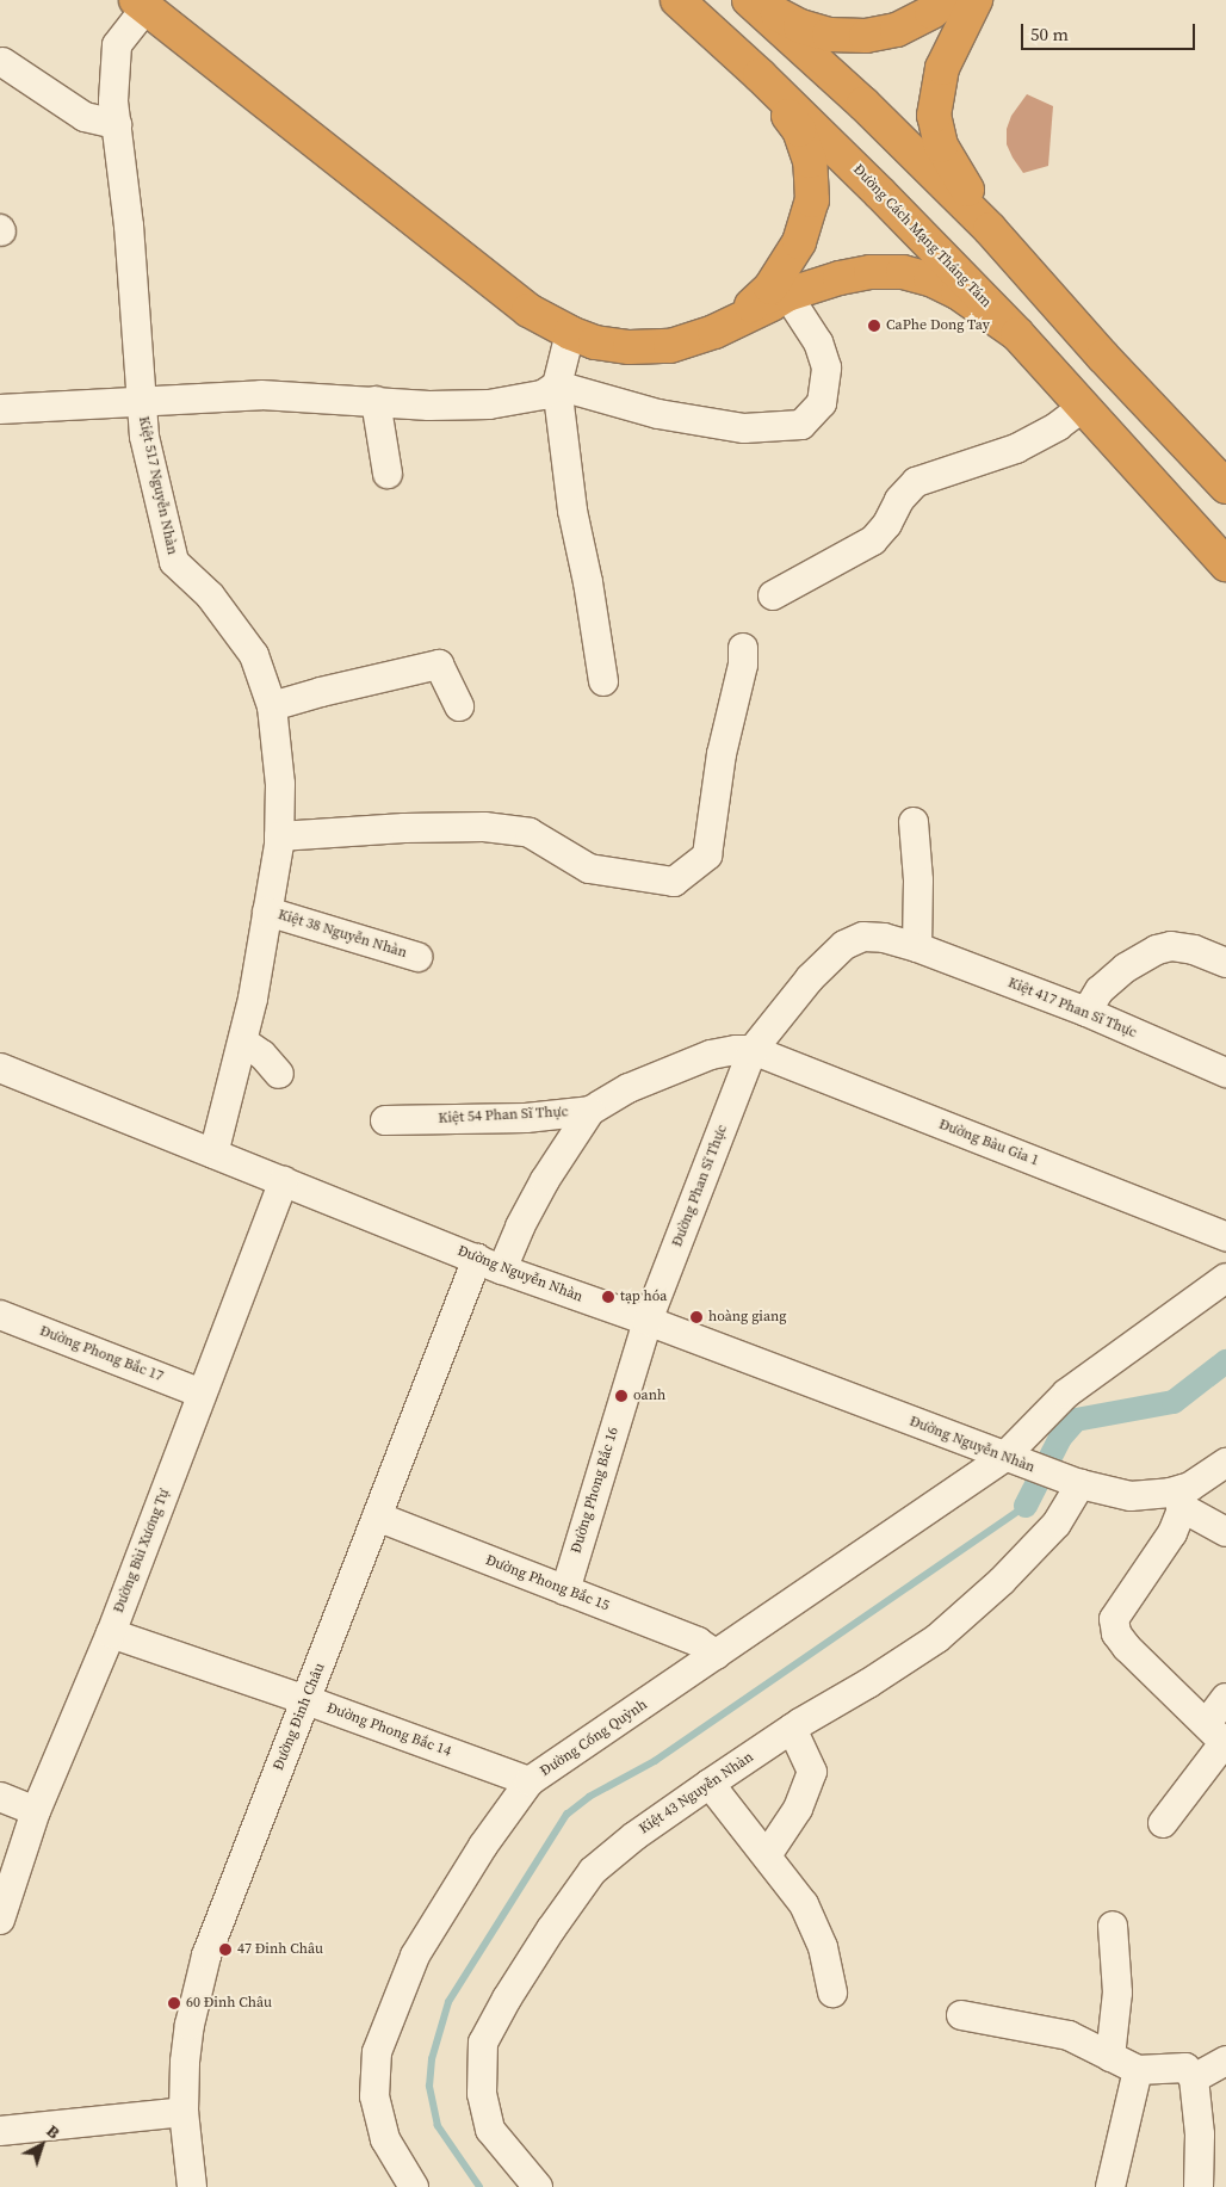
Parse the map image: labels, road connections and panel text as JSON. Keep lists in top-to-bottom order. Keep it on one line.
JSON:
{"streets":{"highway":["Đường Cách Mạng Tháng Tám"],"street":["Kiệt 517 Nguyễn Nhàn","Kiệt 38 Nguyễn Nhàn","Kiệt 417 Phan Sĩ Thực","Kiệt 54 Phan Sĩ Thực","Đường Bàu Gia 1","Đường Phan Sĩ Thực","Đường Nguyễn Nhàn","Đường Phong Bắc 17","Đường Phong Bắc 16","Đường Bùi Xương Tự","Đường Phong Bắc 15","Đường Đinh Châu","Đường Phong Bắc 14","Đường Cống Quỳnh","Kiệt 43 Nguyễn Nhàn"]},"crossings":[["Kiệt 517 Nguyễn Nhàn","Kiệt 38 Nguyễn Nhàn"],["Kiệt 38 Nguyễn Nhàn","Đường Nguyễn Nhàn"],["Kiệt 417 Phan Sĩ Thực","Kiệt 54 Phan Sĩ Thực"],["Kiệt 417 Phan Sĩ Thực","Đường Bàu Gia 1"],["Kiệt 417 Phan Sĩ Thực","Đường Phan Sĩ Thực"],["Kiệt 54 Phan Sĩ Thực","Đường Bàu Gia 1"],["Kiệt 54 Phan Sĩ Thực","Đường Phan Sĩ Thực"],["Kiệt 54 Phan Sĩ Thực","Đường Đinh Châu"],["Đường Bàu Gia 1","Đường Phan Sĩ Thực"],["Đường Phan Sĩ Thực","Đường Nguyễn Nhàn"],["Đường Phan Sĩ Thực","Đường Phong Bắc 16"],["Đường Nguyễn Nhàn","Đường Phong Bắc 16"],["Đường Nguyễn Nhàn","Đường Bùi Xương Tự"],["Đường Nguyễn Nhàn","Đường Đinh Châu"],["Đường Nguyễn Nhàn","Đường Cống Quỳnh"],["Đường Nguyễn Nhàn","Kiệt 43 Nguyễn Nhàn"],["Đường Phong Bắc 17","Đường Bùi Xương Tự"],["Đường Phong Bắc 16","Đường Phong Bắc 15"],["Đường Bùi Xương Tự","Đường Phong Bắc 14"],["Đường Phong Bắc 15","Đường Đinh Châu"],["Đường Phong Bắc 15","Đường Cống Quỳnh"],["Đường Đinh Châu","Đường Phong Bắc 14"],["Đường Phong Bắc 14","Đường Cống Quỳnh"]],"places":["CaPhe Dong Tay","tạp hóa","hoàng giang","oanh","47 Đinh Châu","60 Đinh Châu"],"scale_bar":"50 m","north":"top right"}
